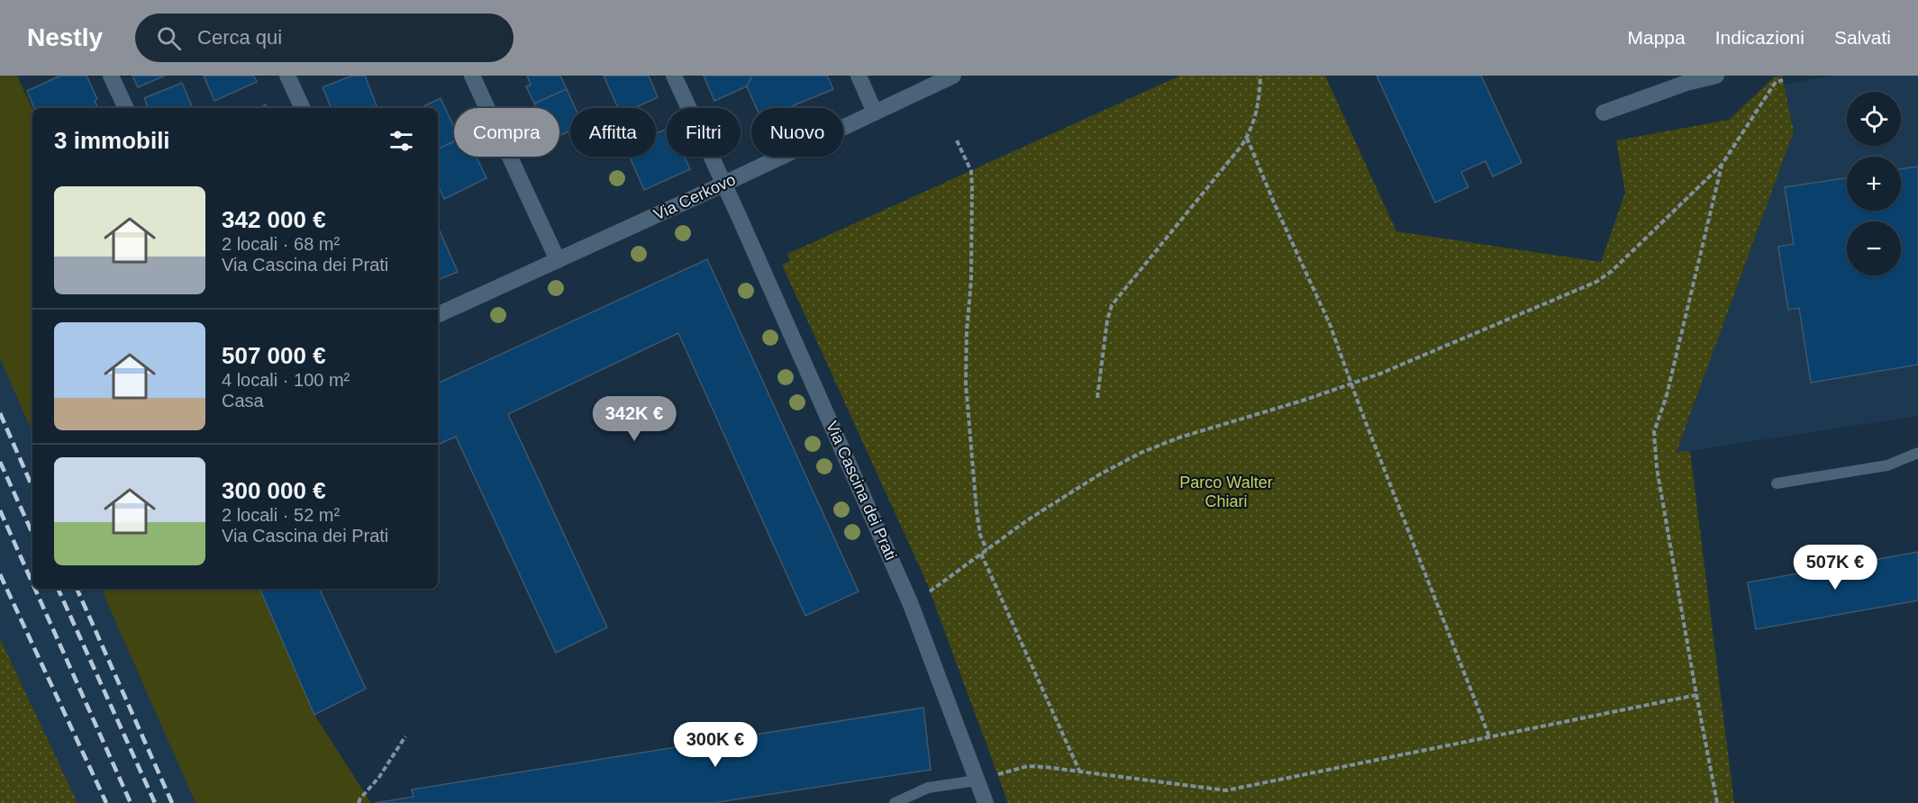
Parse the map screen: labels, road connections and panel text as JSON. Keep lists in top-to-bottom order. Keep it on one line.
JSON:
{"streets":{"street":["Via Cerkovo","Via Cascina dei Prati"]},"crossings":[["Via Cerkovo","Via Cascina dei Prati"]],"parks":["Parco Walter Chiari"],"page":{"header":"Nestly","search":"Cerca qui","nav":["Mappa","Indicazioni","Salvati"],"map_buttons":["+","−"],"chip":["Compra","Affitta","Filtri","Nuovo"],"heading":"3 immobili","list":[{"name":"342 000 €","note":"2 locali · 68 m² · Via Cascina dei Prati"},{"name":"507 000 €","note":"4 locali · 100 m² · Casa"},{"name":"300 000 €","note":"2 locali · 52 m² · Via Cascina dei Prati"}],"price":["342K €","507K €","300K €"]}}
